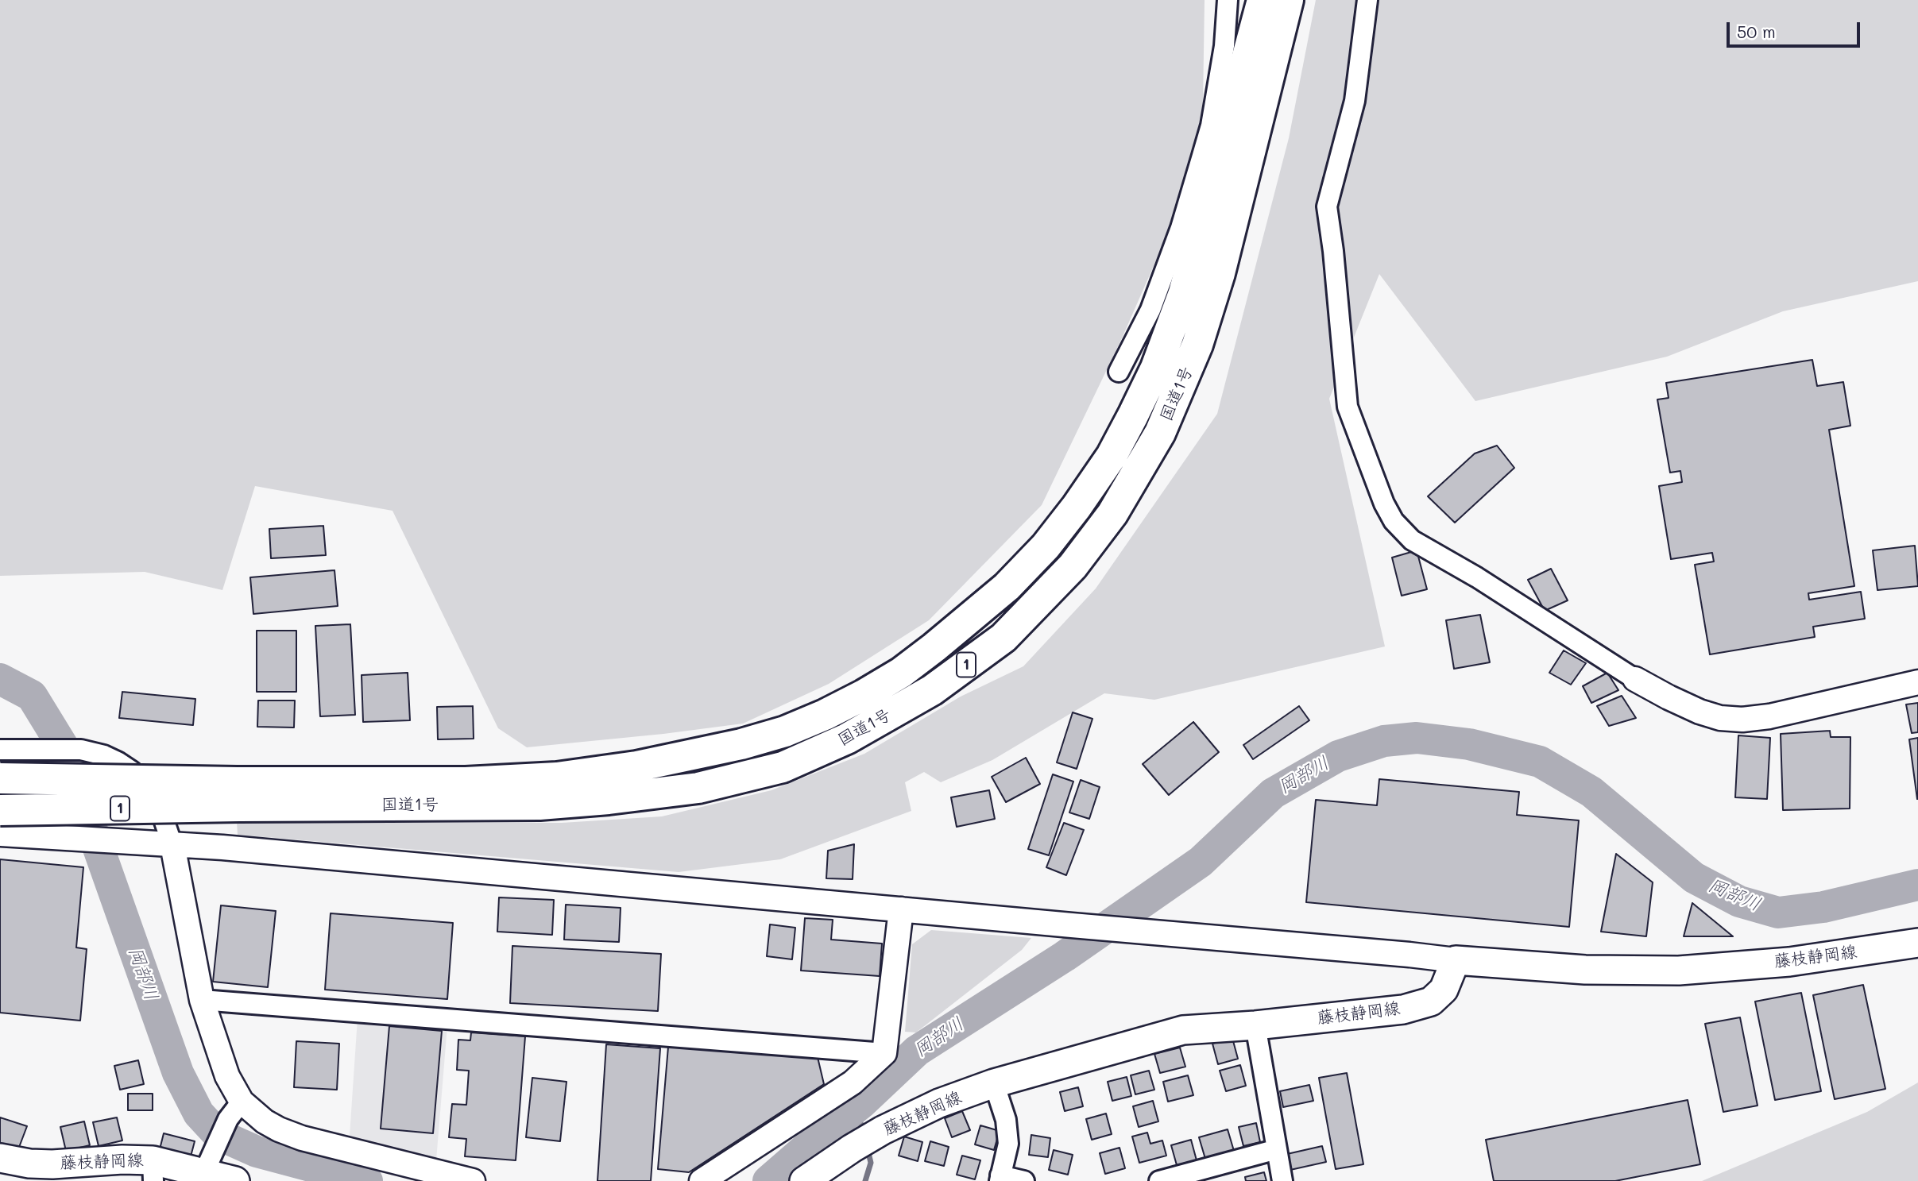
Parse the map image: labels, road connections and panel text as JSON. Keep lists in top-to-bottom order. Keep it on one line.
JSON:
{"streets":{"highway":["国道1号","1"],"main road":["藤枝静岡線"]},"water":["岡部川"],"scale_bar":"50 m"}
